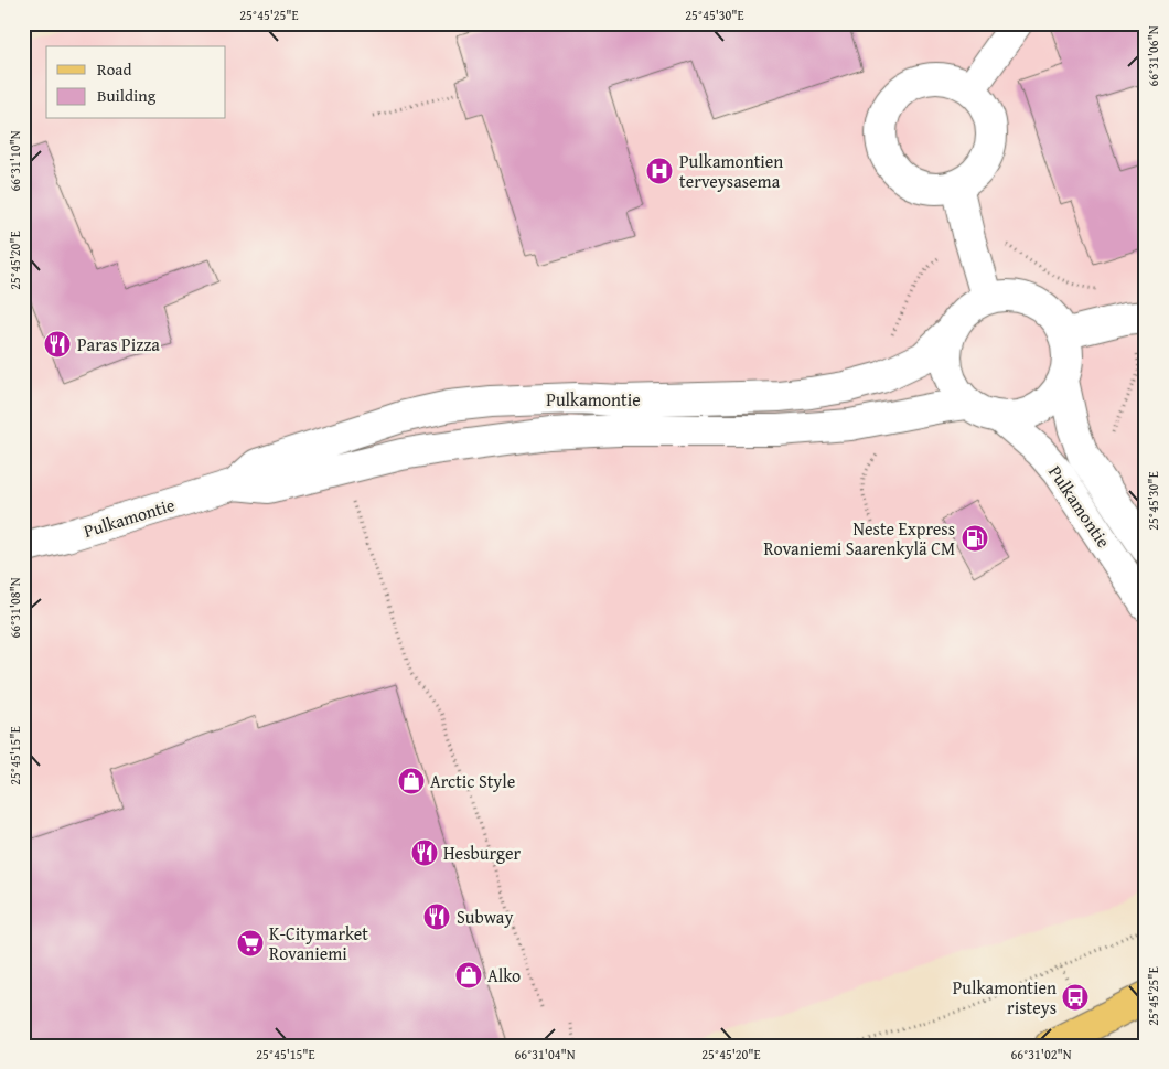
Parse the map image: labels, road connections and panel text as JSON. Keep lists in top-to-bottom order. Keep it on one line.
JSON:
{"streets":{"street":["Pulkamontie"]},"places":{"hospital":["Pulkamontien terveysasema"],"restaurant":["Paras Pizza","Hesburger","Subway"],"fuel station":["Neste Express Rovaniemi Saarenkylä CM"],"shop":["Arctic Style","Alko"],"supermarket":["K-Citymarket Rovaniemi"],"bus stop":["Pulkamontien risteys"]},"legend":["Road","Building"],"coordinates":["25°45'25\"E","25°45'30\"E","66°31'06\"N","66°31'10\"N","25°45'20\"E","66°31'08\"N","25°45'15\"E","66°31'04\"N","66°31'02\"N"]}
